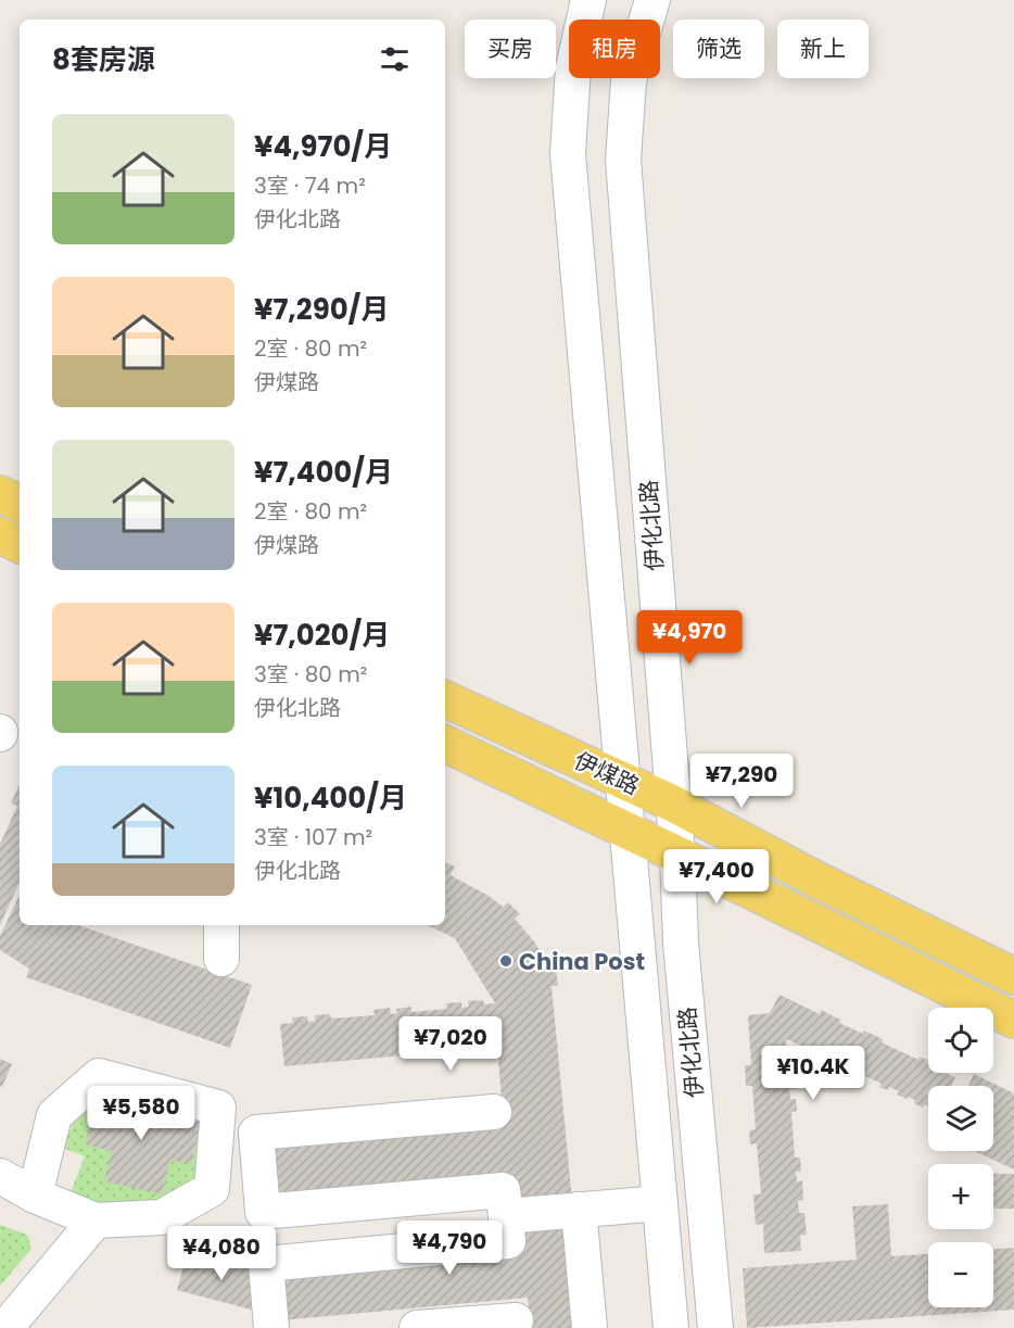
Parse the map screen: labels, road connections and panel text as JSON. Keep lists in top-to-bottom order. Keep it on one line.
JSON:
{"streets":{"main road":["伊煤路"],"street":["伊化北路"]},"crossings":[["伊化北路","伊煤路"]],"places":["China Post"],"page":{"chip":["买房","租房","筛选","新上"],"heading":"8套房源","list":[{"name":"¥4,970/月","note":"3室 · 74 m² · 伊化北路"},{"name":"¥7,290/月","note":"2室 · 80 m² · 伊煤路"},{"name":"¥7,400/月","note":"2室 · 80 m² · 伊煤路"},{"name":"¥7,020/月","note":"3室 · 80 m² · 伊化北路"},{"name":"¥10,400/月","note":"3室 · 107 m² · 伊化北路"}],"price":["¥4,970","¥7,290","¥7,400","¥7,020","¥10.4K","¥5,580","¥4,790","¥4,080"],"map_buttons":["+","−"]}}
